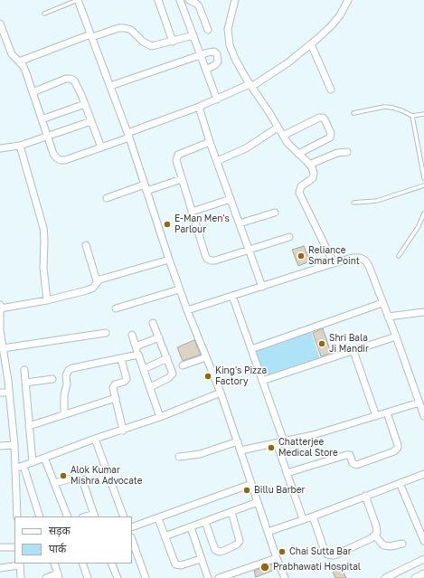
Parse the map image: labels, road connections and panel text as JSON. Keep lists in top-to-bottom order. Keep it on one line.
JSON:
{"places":["E-Man Men's Parlour","Reliance Smart Point","Shri Bala Ji Mandir","King's Pizza Factory","Chatterjee Medical Store","Alok Kumar Mishra Advocate","Billu Barber","Chai Sutta Bar","Prabhawati Hospital"],"legend":["सड़क","पार्क"]}
